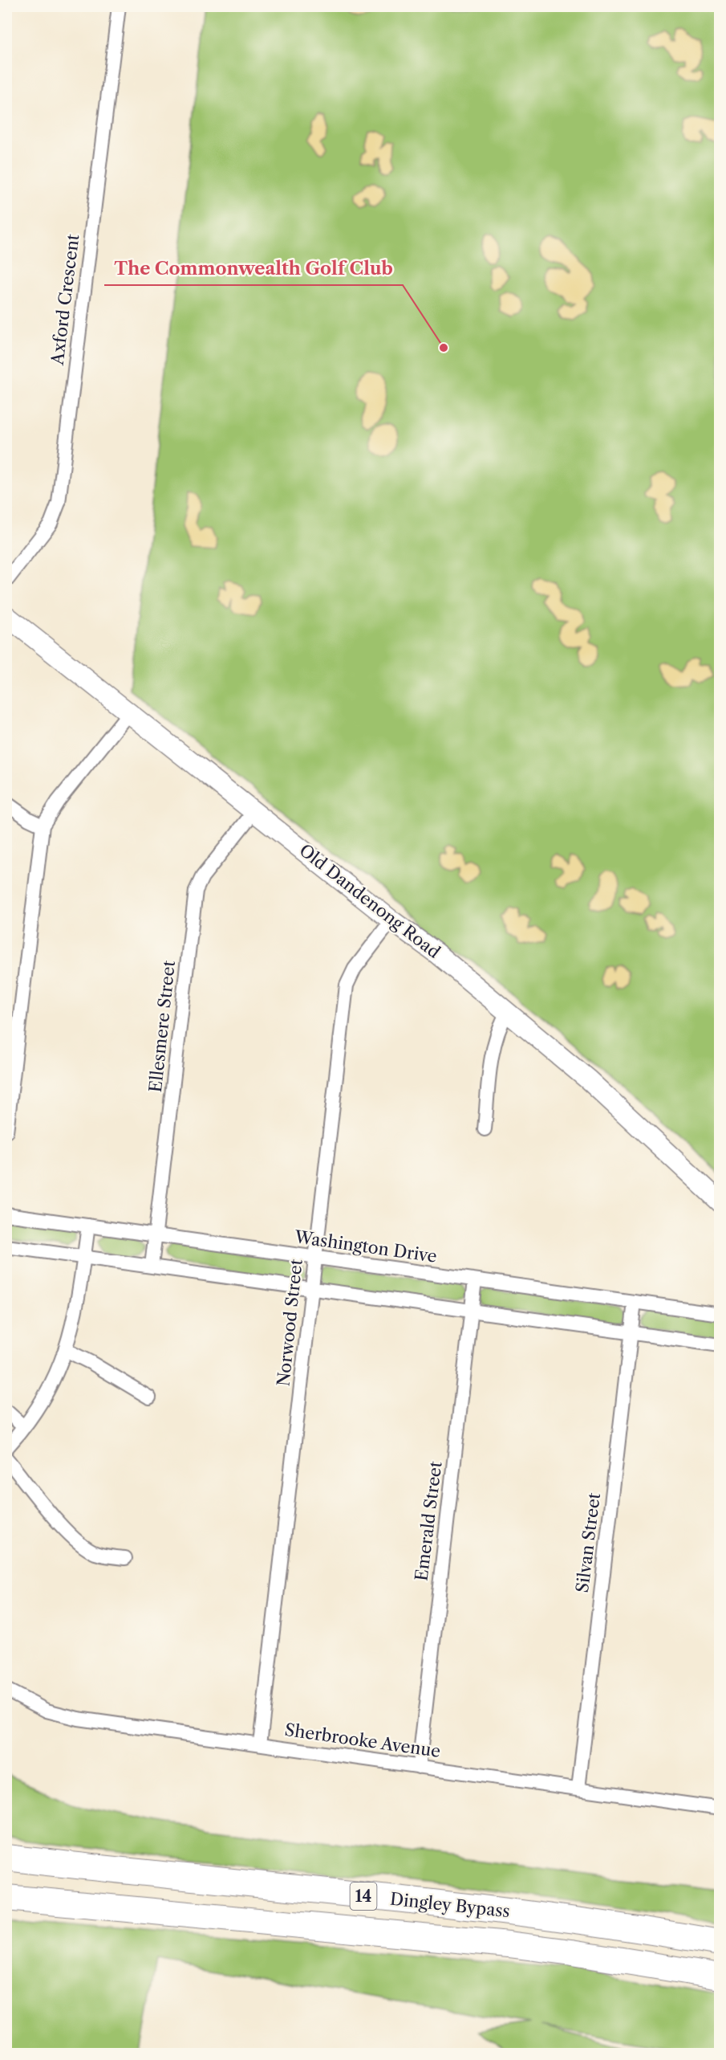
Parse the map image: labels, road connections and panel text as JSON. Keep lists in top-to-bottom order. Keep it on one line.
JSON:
{"streets":{"highway":["14","Dingley Bypass"],"main road":["Old Dandenong Road"],"street":["Axford Crescent","Ellesmere Street","Washington Drive","Norwood Street","Emerald Street","Silvan Street","Sherbrooke Avenue"]},"crossings":[["Old Dandenong Road","Ellesmere Street"],["Old Dandenong Road","Norwood Street"],["Ellesmere Street","Washington Drive"],["Washington Drive","Norwood Street"],["Washington Drive","Emerald Street"],["Washington Drive","Silvan Street"],["Norwood Street","Sherbrooke Avenue"],["Emerald Street","Sherbrooke Avenue"],["Silvan Street","Sherbrooke Avenue"]],"places":["The Commonwealth Golf Club"]}
